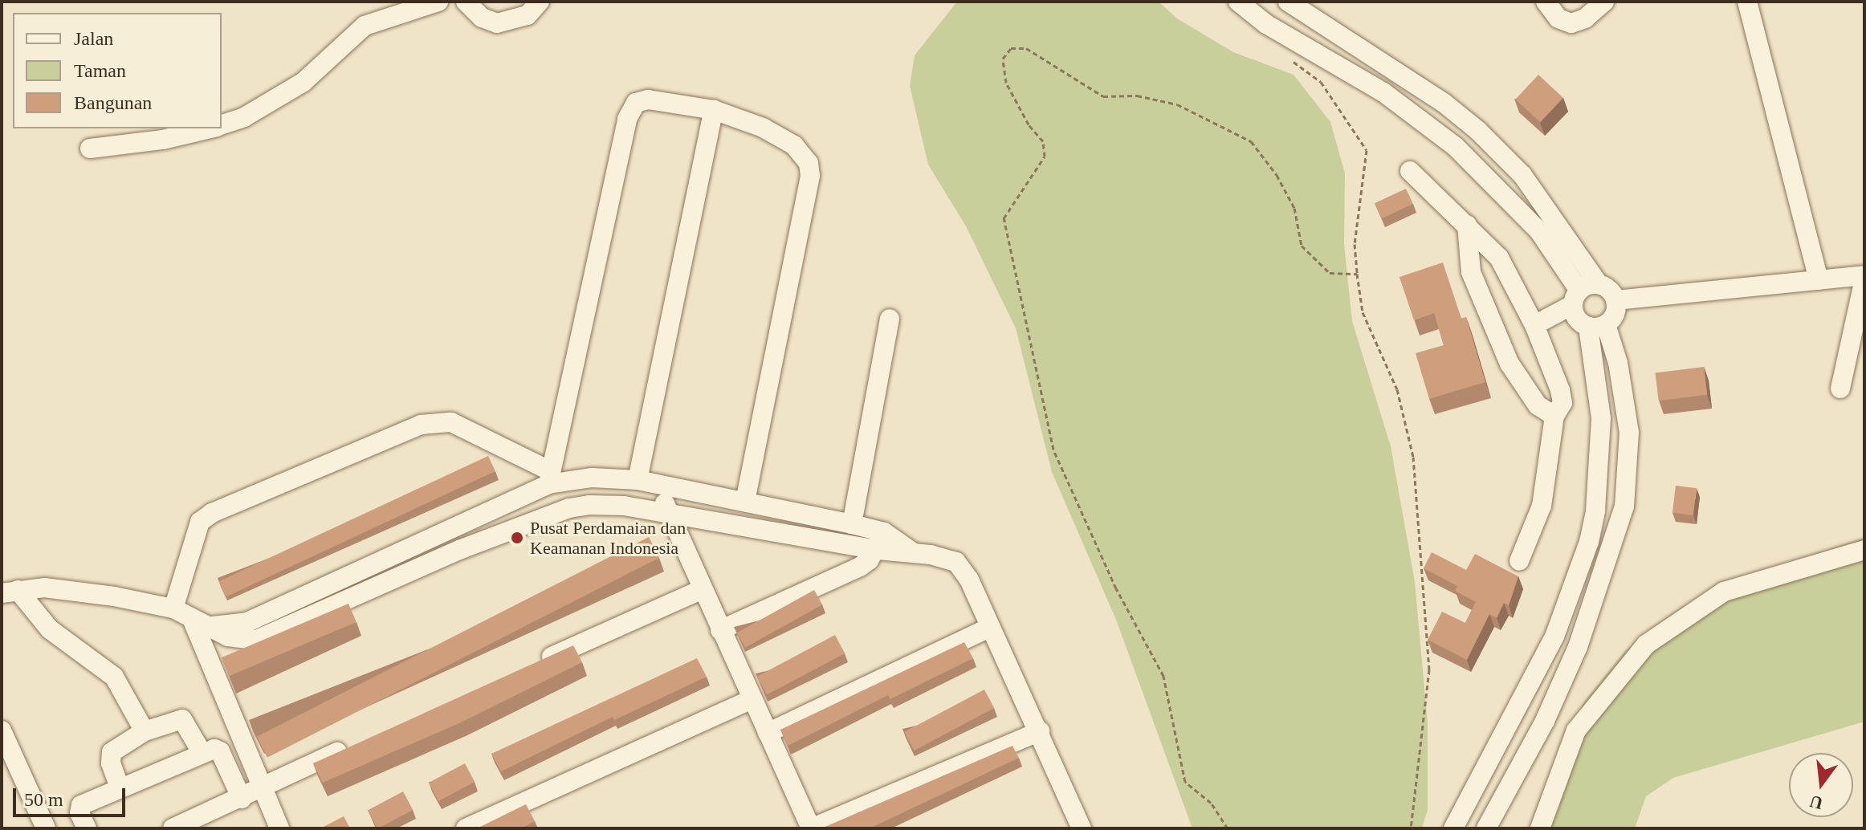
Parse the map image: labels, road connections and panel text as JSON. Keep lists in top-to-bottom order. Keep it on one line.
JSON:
{"places":["Pusat Perdamaian dan Keamanan Indonesia"],"legend":["Jalan","Taman","Bangunan"],"scale_bar":"50 m","north":"bottom"}
